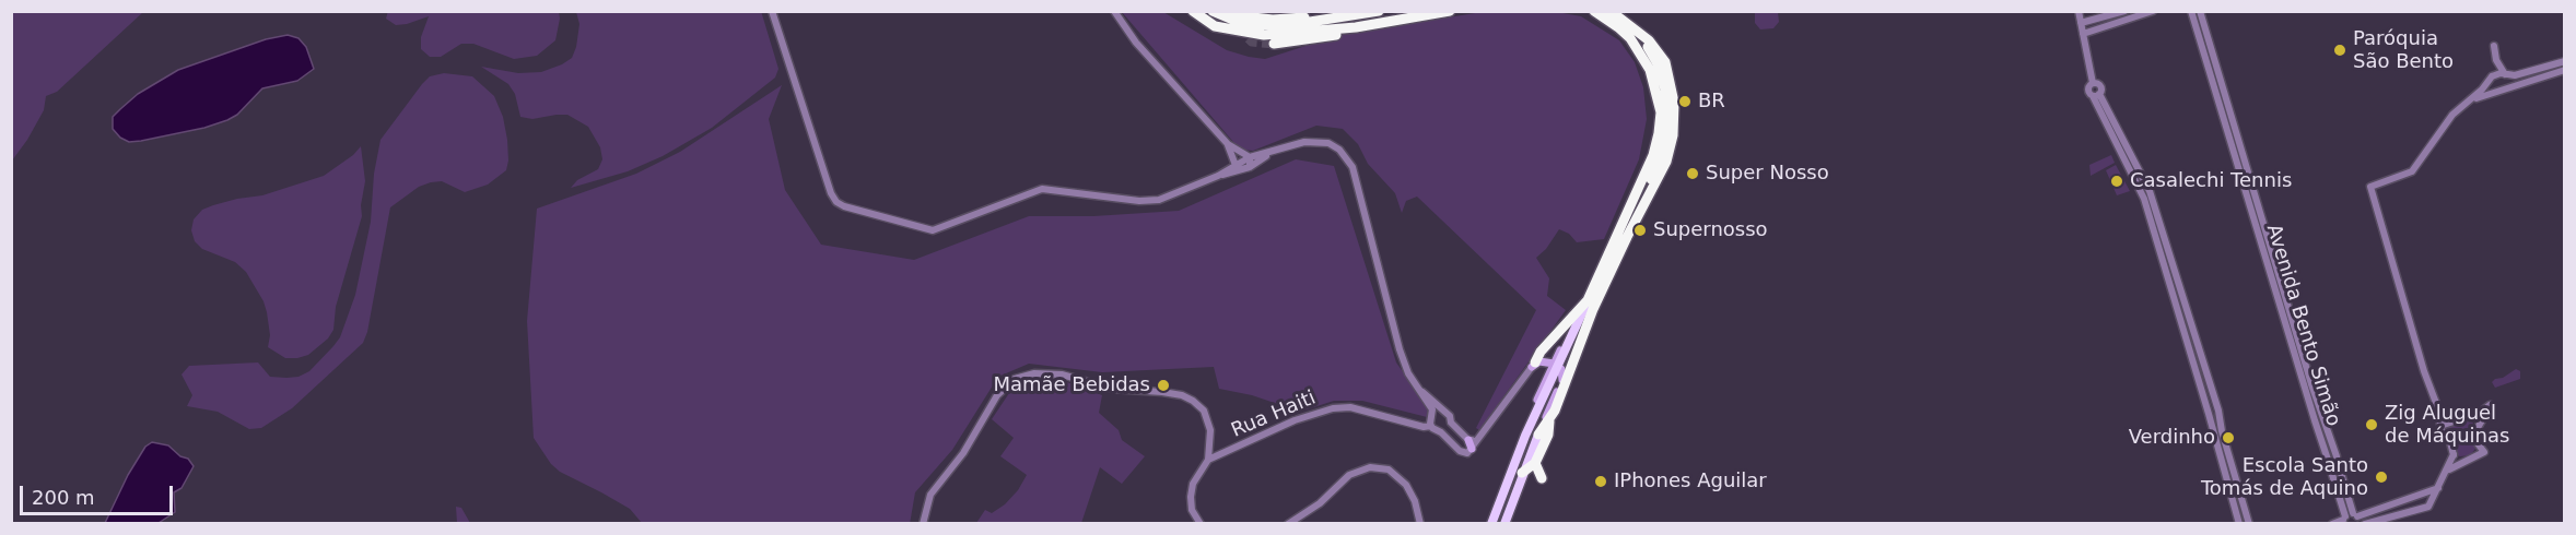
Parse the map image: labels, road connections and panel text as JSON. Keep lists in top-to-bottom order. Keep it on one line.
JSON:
{"streets":{"street":["Avenida Bento Simão","Rua Haiti"]},"places":["Paróquia São Bento","BR","Super Nosso","Casalechi Tennis","Supernosso","Mamãe Bebidas","Zig Aluguel de Máquinas","Verdinho","Escola Santo Tomás de Aquino","IPhones Aguilar"],"scale_bar":"200 m"}
